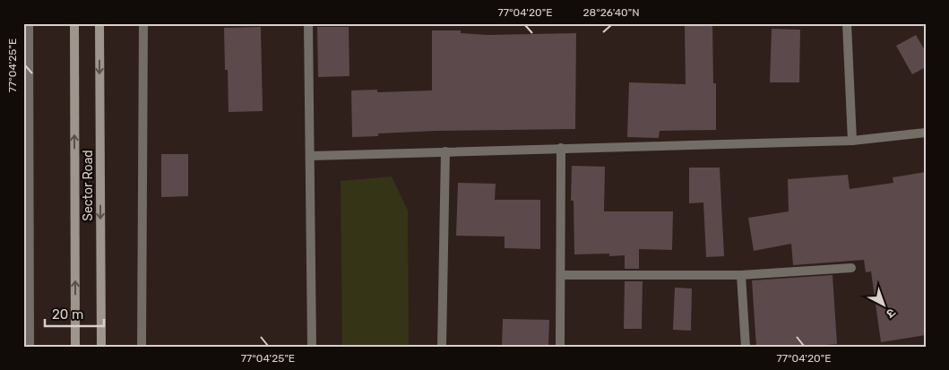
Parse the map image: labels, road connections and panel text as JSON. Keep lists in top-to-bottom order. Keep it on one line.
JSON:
{"streets":{"main road":["Sector Road"]},"scale_bar":"20 m","north":"bottom right","coordinates":["77°04'20\"E","28°26'40\"N","77°04'25\"E"]}
